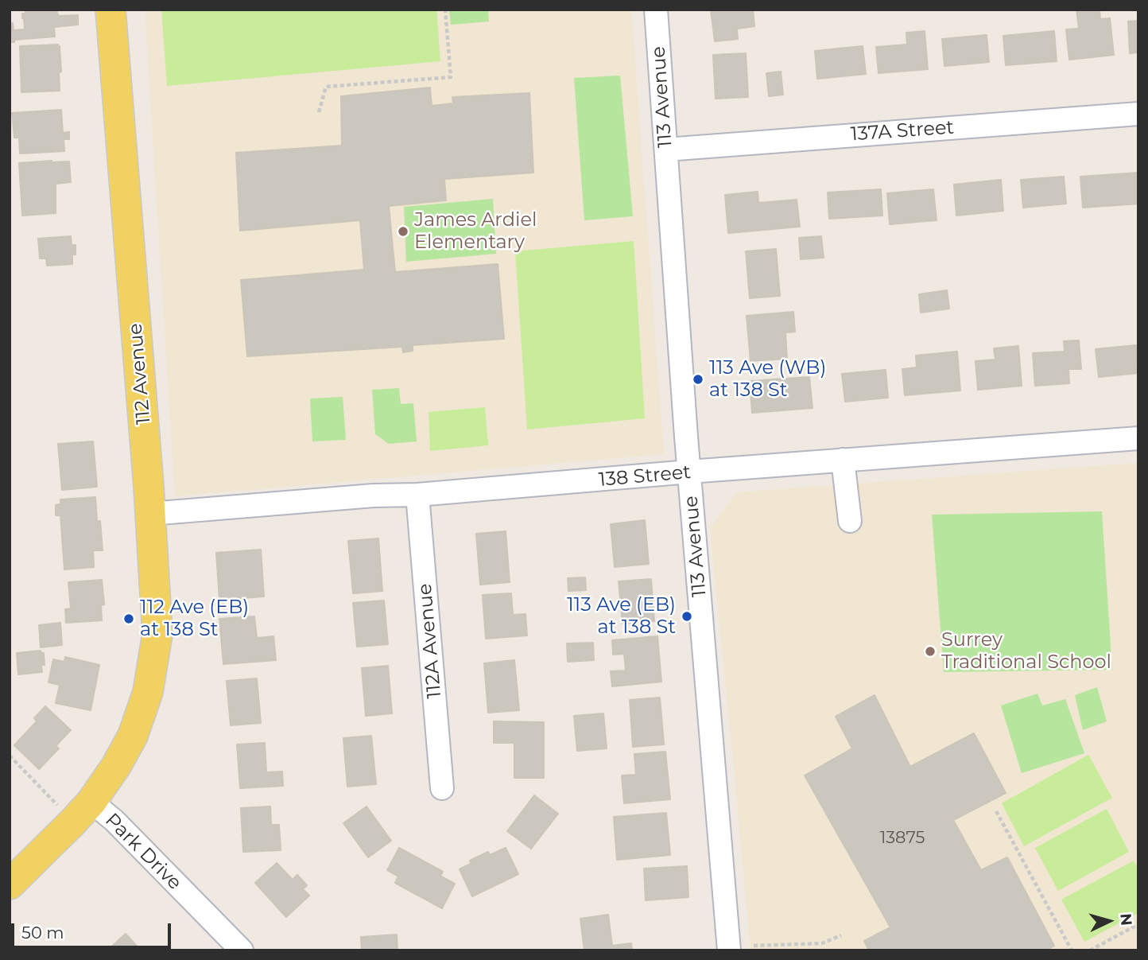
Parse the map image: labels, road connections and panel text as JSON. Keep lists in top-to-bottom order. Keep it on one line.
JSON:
{"streets":{"main road":["112 Avenue"],"street":["113 Avenue","137A Street","138 Street","112A Avenue","Park Drive"]},"crossings":[["113 Avenue","137A Street"],["113 Avenue","138 Street"],["112 Avenue","138 Street"],["112 Avenue","Park Drive"],["138 Street","112A Avenue"]],"places":["James Ardiel Elementary","113 Ave (WB) at 138 St","113 Ave (EB) at 138 St","112 Ave (EB) at 138 St","Surrey Traditional School"],"house_numbers":["13875"],"scale_bar":"50 m","north":"right"}
